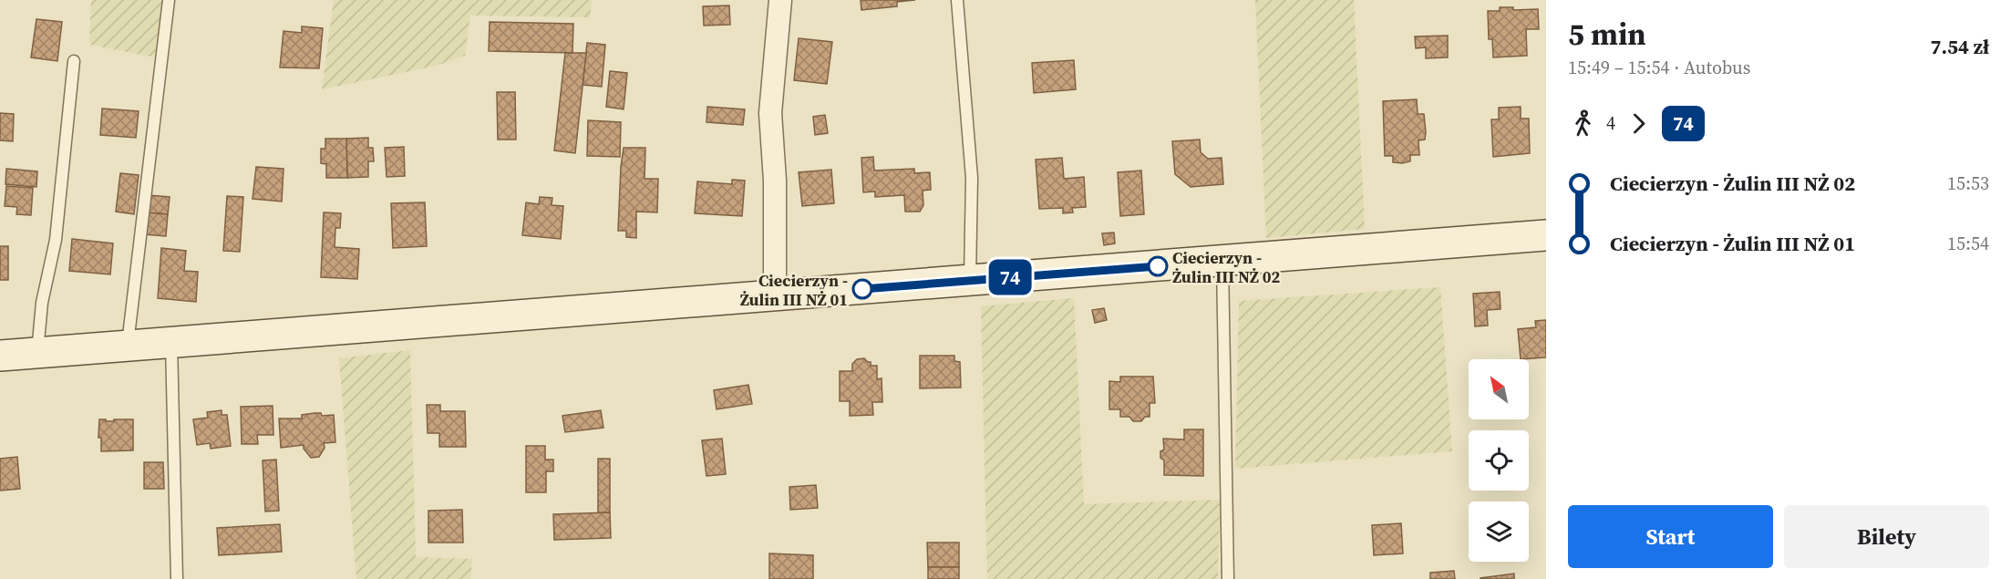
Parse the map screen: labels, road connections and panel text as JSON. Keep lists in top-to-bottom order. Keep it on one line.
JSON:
{"places":["Ciecierzyn - Żulin III NŻ 02","Ciecierzyn - Żulin III NŻ 01"],"lines":["bus line 74"],"north":"top left","page":{"on_map":"74","heading":["5 min","15:49 – 15:54 · Autobus","7.54 zł"],"legs":["4","74"],"list":[{"name":"Ciecierzyn - Żulin III NŻ 02","value":"15:53"},{"name":"Ciecierzyn - Żulin III NŻ 01","value":"15:54"}],"buttons":["Start","Bilety"]}}
